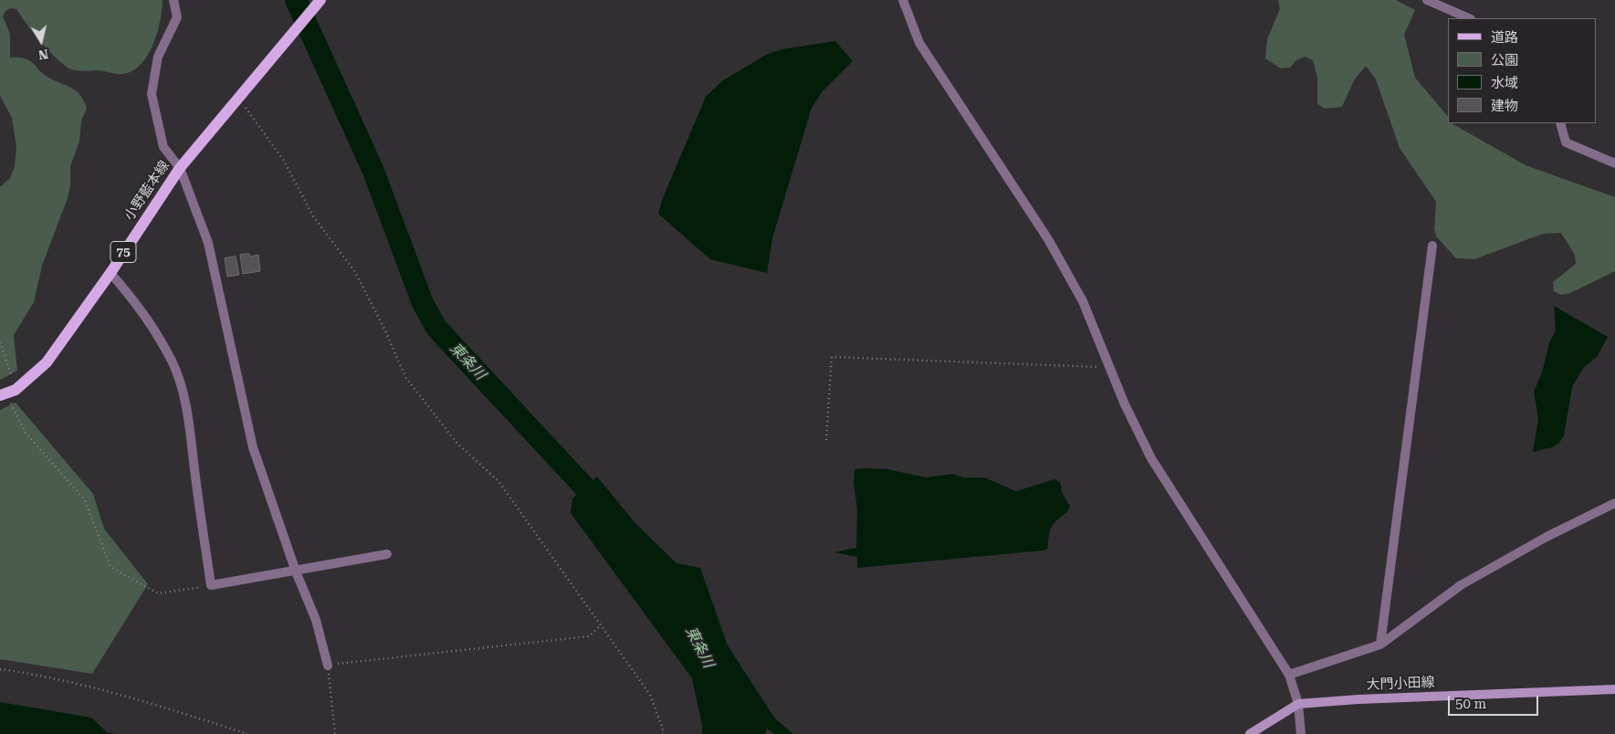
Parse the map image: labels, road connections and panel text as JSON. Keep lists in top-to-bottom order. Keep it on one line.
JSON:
{"streets":{"main road":["小野藍本線","75","大門小田線"]},"water":["東条川"],"legend":["道路","公園","水域","建物"],"scale_bar":"50 m","north":"bottom"}
